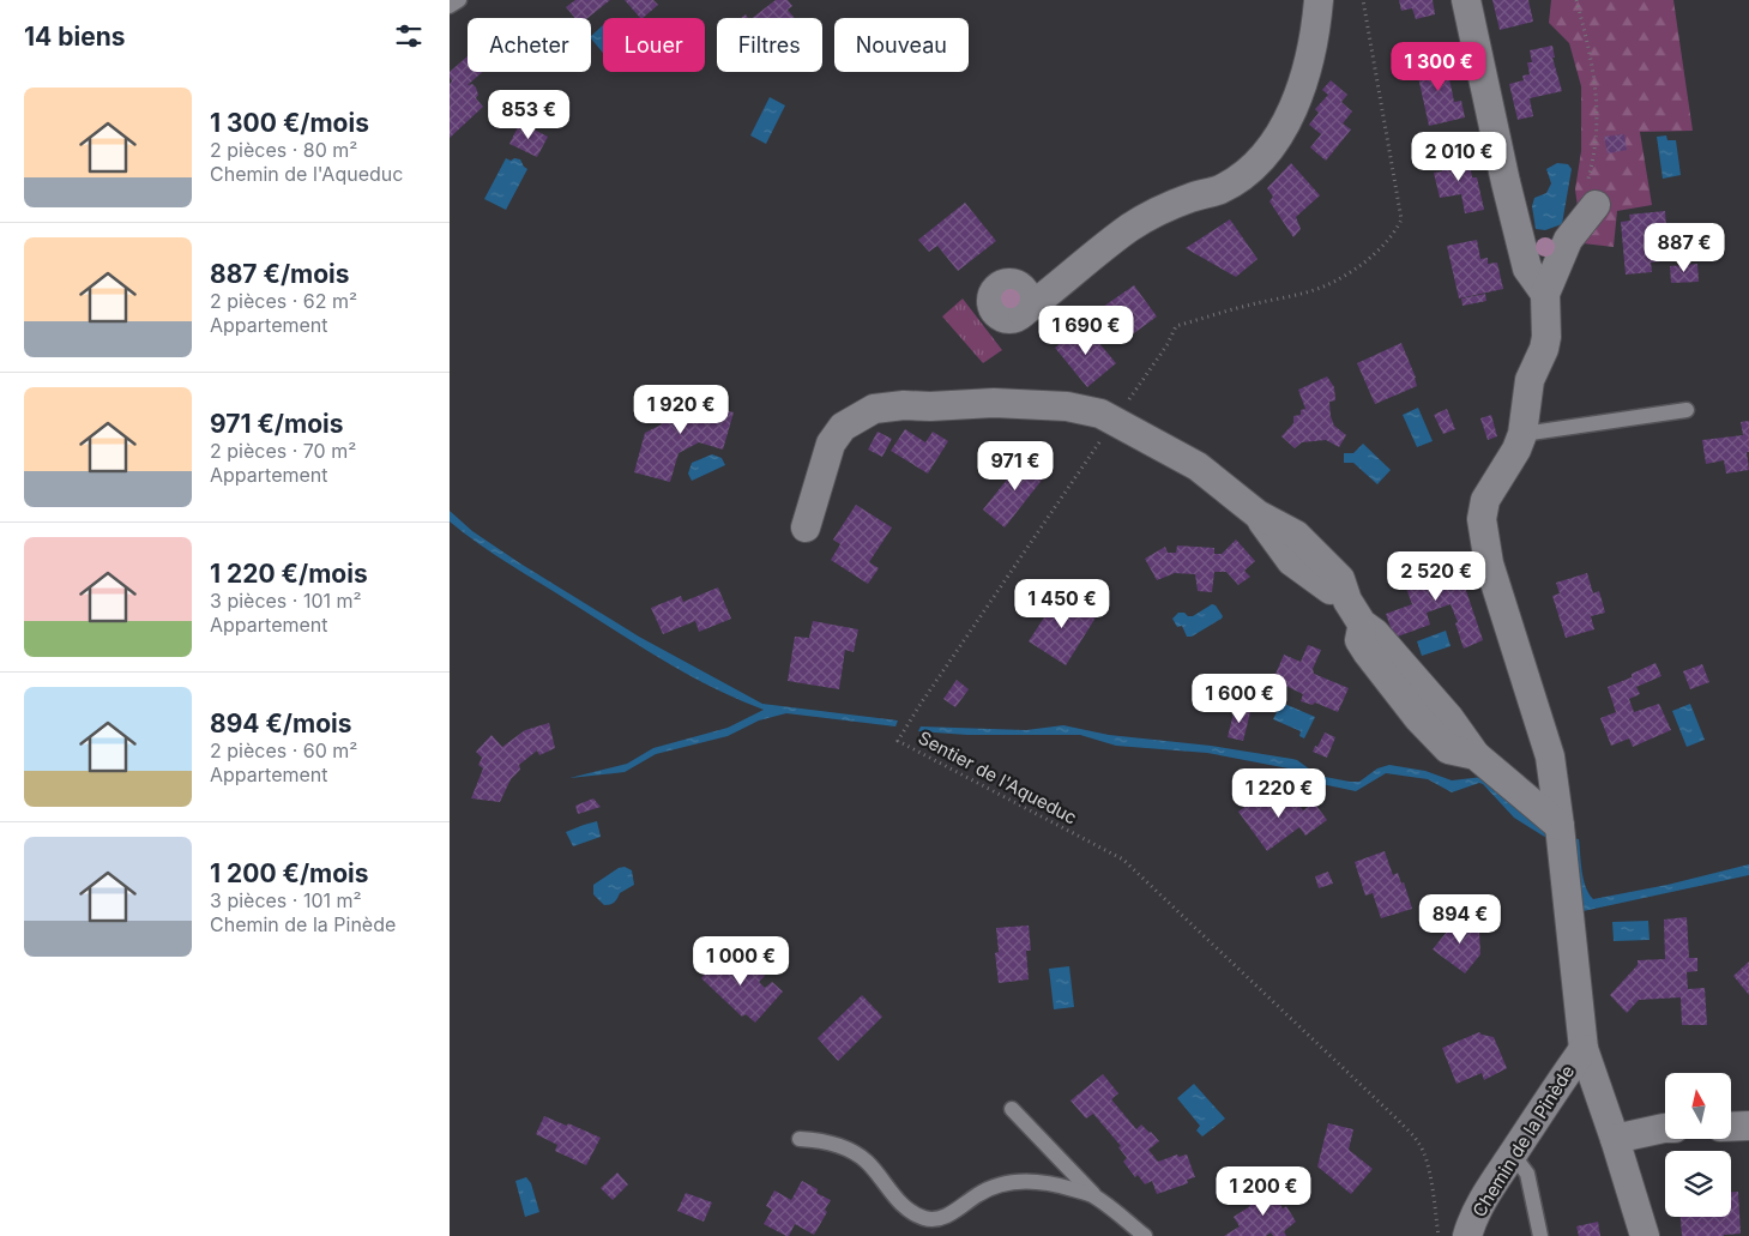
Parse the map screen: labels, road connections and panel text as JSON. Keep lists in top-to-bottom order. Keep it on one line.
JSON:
{"streets":{"street":["Chemin de la Pinède"],"path":["Sentier de l'Aqueduc"]},"north":"top","page":{"heading":"14 biens","chip":["Acheter","Louer","Filtres","Nouveau"],"price":["1 300 €","853 €","2 010 €","887 €","1 690 €","1 920 €","971 €","2 520 €","1 450 €","1 600 €","1 220 €","894 €","1 000 €","1 200 €"],"list":[{"name":"1 300 €/mois","note":"2 pièces · 80 m² · Chemin de l'Aqueduc"},{"name":"887 €/mois","note":"2 pièces · 62 m² · Appartement"},{"name":"971 €/mois","note":"2 pièces · 70 m² · Appartement"},{"name":"1 220 €/mois","note":"3 pièces · 101 m² · Appartement"},{"name":"894 €/mois","note":"2 pièces · 60 m² · Appartement"},{"name":"1 200 €/mois","note":"3 pièces · 101 m² · Chemin de la Pinède"}]}}
